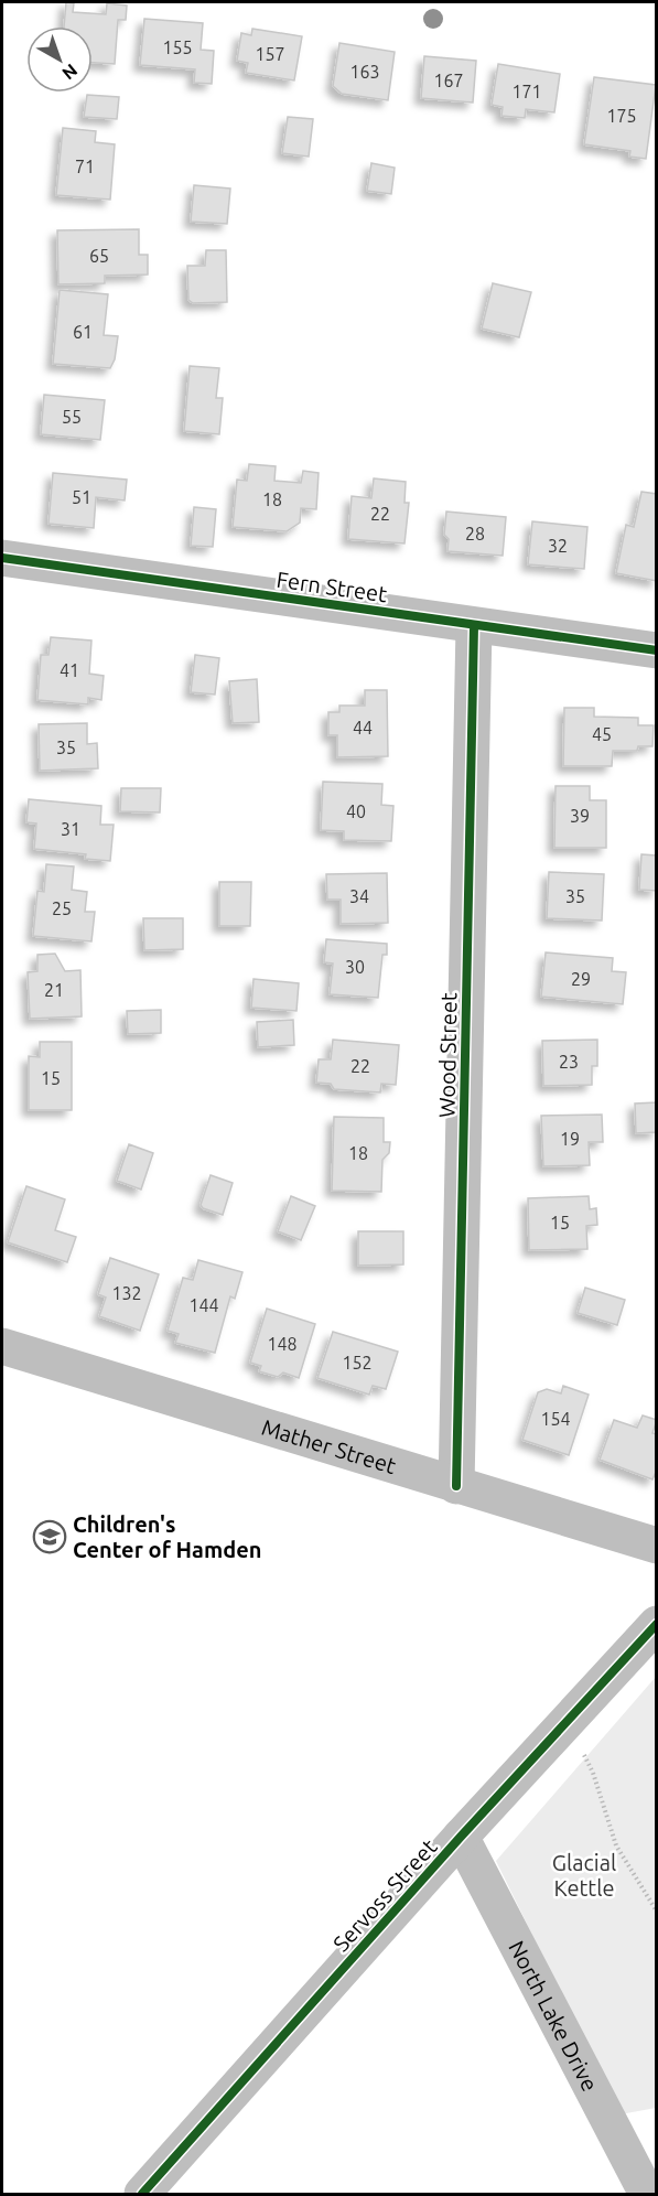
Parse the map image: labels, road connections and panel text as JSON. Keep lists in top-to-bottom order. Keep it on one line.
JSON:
{"streets":{"street":["Fern Street","Wood Street","Mather Street","Servoss Street","North Lake Drive"]},"crossings":[["Fern Street","Wood Street"],["Wood Street","Mather Street"],["Servoss Street","North Lake Drive"]],"parks":["Glacial Kettle"],"places":{"school or university":["Children's Center of Hamden"]},"house_numbers":["155","157","163","167","171","175","71","65","61","55","51","18","22","28","32","41","44","45","35","40","39","31","34","35","25","30","29","21","23","22","15","19","18","15","132","144","148","152","154"],"north":"bottom right"}
